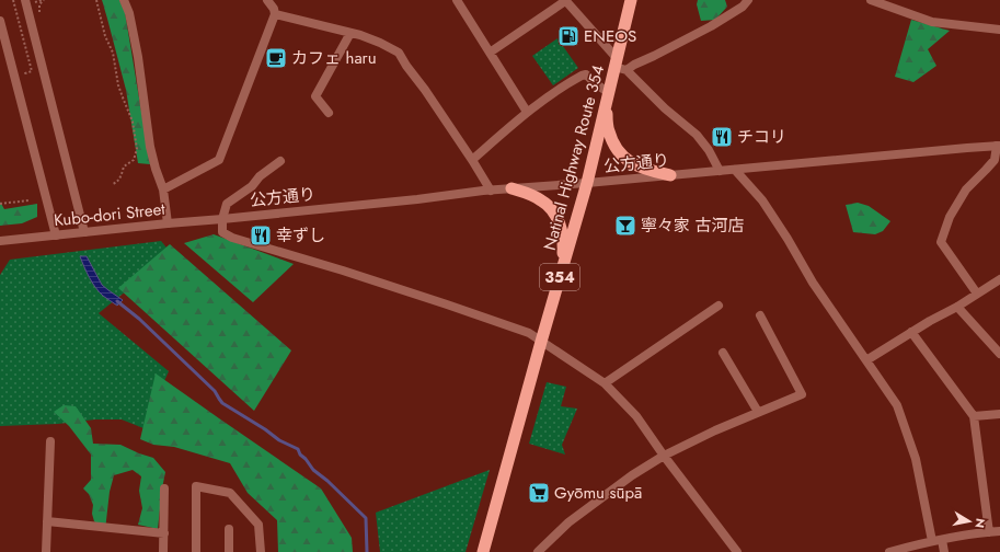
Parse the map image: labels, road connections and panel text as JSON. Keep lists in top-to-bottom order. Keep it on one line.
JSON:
{"streets":{"highway":["Natinal Highway Route 354","354"],"street":["公方通り","Kubo-dori Street"]},"crossings":[["Natinal Highway Route 354","公方通り"],["公方通り","Kubo-dori Street"]],"places":{"fuel station":["ENEOS"],"cafe":["カフェ haru"],"restaurant":["チコリ","幸ずし"],"bar":["寧々家 古河店"],"supermarket":["Gyōmu sūpā"]},"north":"right"}
